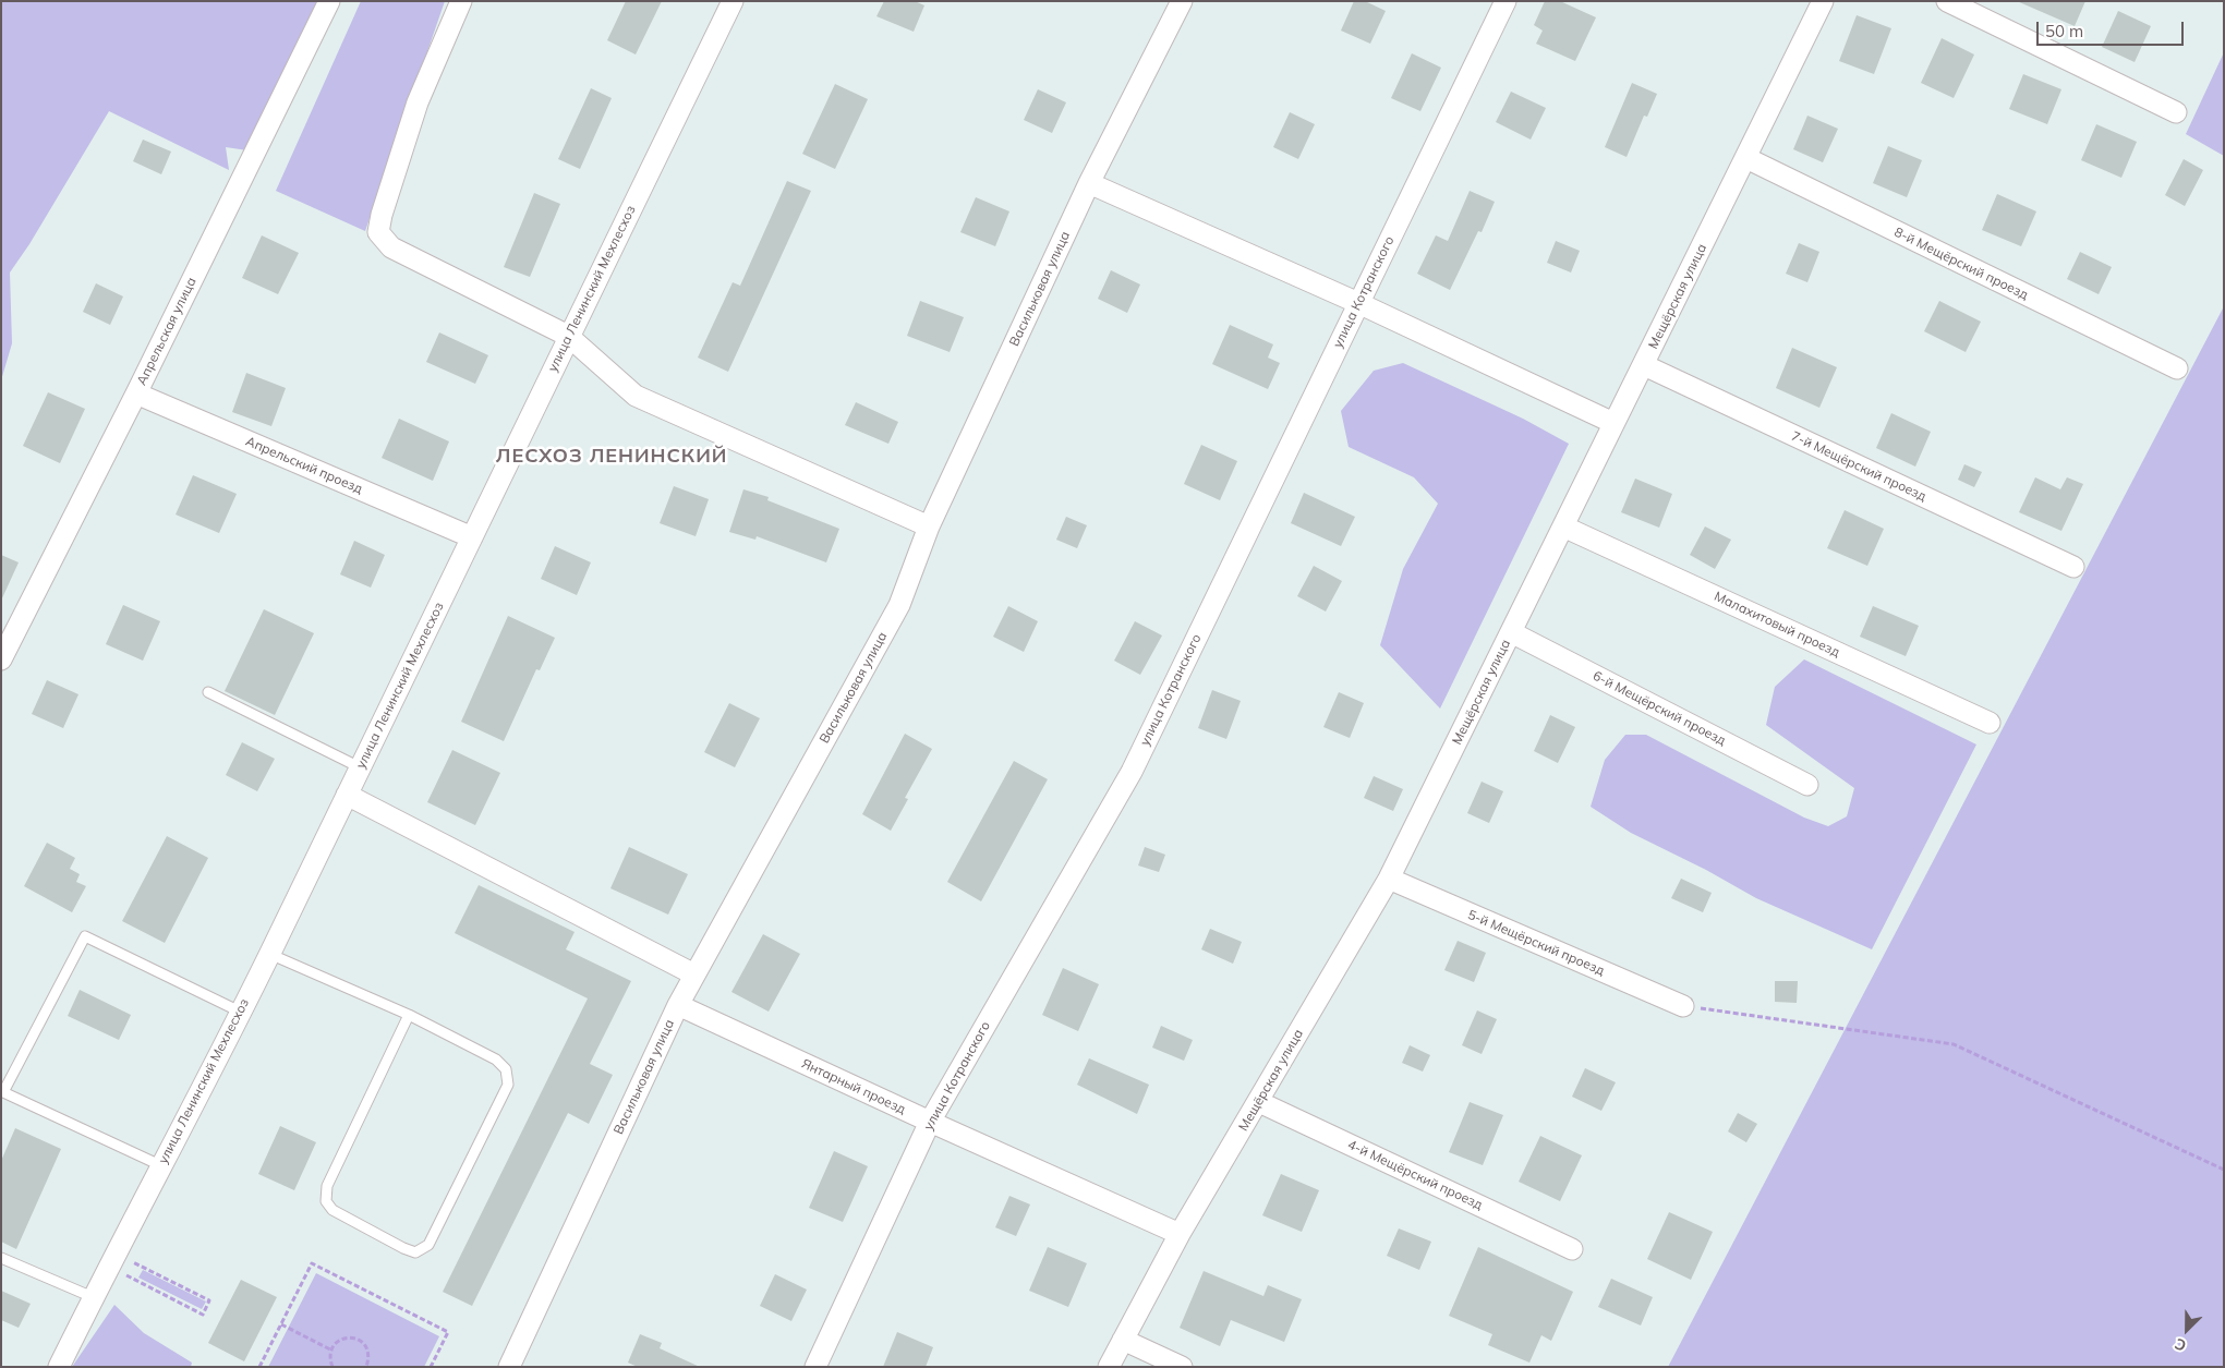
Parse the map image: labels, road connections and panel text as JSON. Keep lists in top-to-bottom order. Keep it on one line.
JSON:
{"streets":{"street":["8-й Мещёрский проезд","улица Ленинский Мехлесхоз","Васильковая улица","улица Котранского","Мещёрская улица","Апрельская улица","Апрельский проезд","7-й Мещёрский проезд","Малахитовый проезд","6-й Мещёрский проезд","5-й Мещёрский проезд","Янтарный проезд","4-й Мещёрский проезд"]},"crossings":[["8-й Мещёрский проезд","Мещёрская улица"],["улица Ленинский Мехлесхоз","Апрельский проезд"],["Васильковая улица","Янтарный проезд"],["улица Котранского","Янтарный проезд"],["Мещёрская улица","7-й Мещёрский проезд"],["Мещёрская улица","Малахитовый проезд"],["Мещёрская улица","6-й Мещёрский проезд"],["Мещёрская улица","5-й Мещёрский проезд"],["Мещёрская улица","Янтарный проезд"],["Мещёрская улица","4-й Мещёрский проезд"],["Апрельская улица","Апрельский проезд"]],"districts":["ЛЕСХОЗ ЛЕНИНСКИЙ"],"scale_bar":"50 m","north":"bottom left"}
